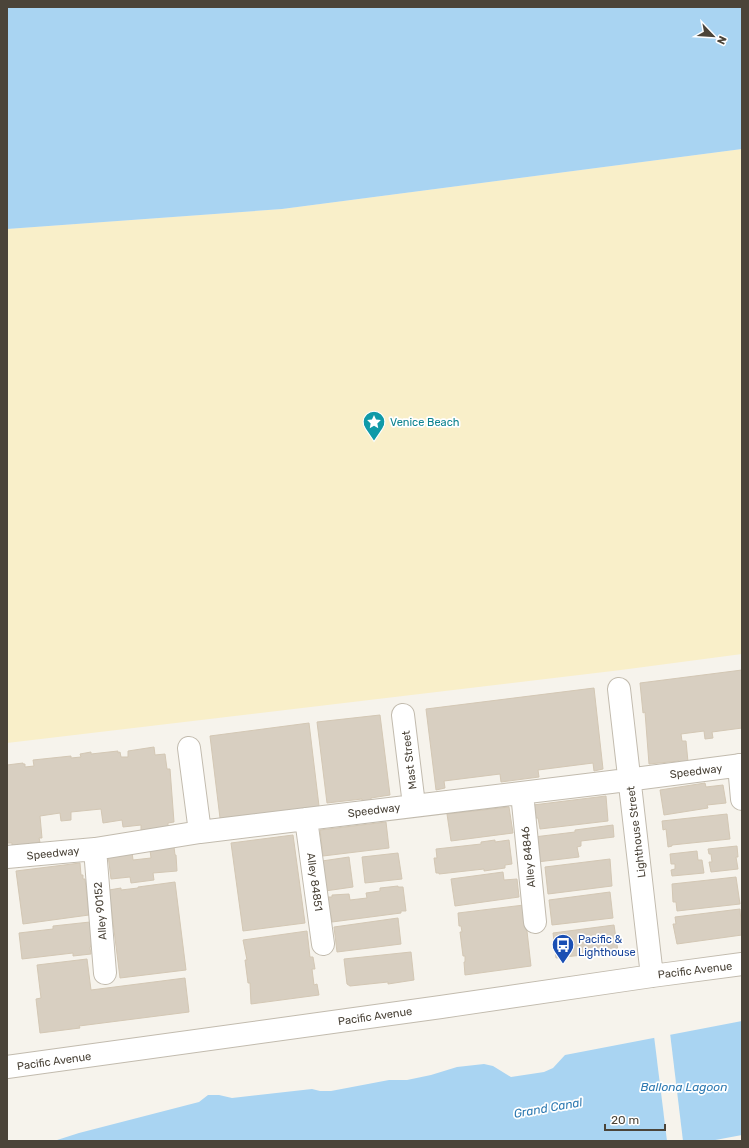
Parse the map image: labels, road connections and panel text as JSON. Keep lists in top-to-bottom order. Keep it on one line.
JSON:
{"streets":{"street":["Mast Street","Speedway","Lighthouse Street","Alley 84846","Alley 84851","Alley 90152","Pacific Avenue"]},"crossings":[["Mast Street","Speedway"],["Speedway","Lighthouse Street"],["Speedway","Alley 84846"],["Speedway","Alley 84851"],["Speedway","Alley 90152"],["Lighthouse Street","Pacific Avenue"]],"water":["Ballona Lagoon","Grand Canal"],"places":{"place":["Venice Beach"],"bus stop":["Pacific & Lighthouse"]},"scale_bar":"20 m","north":"bottom right"}
